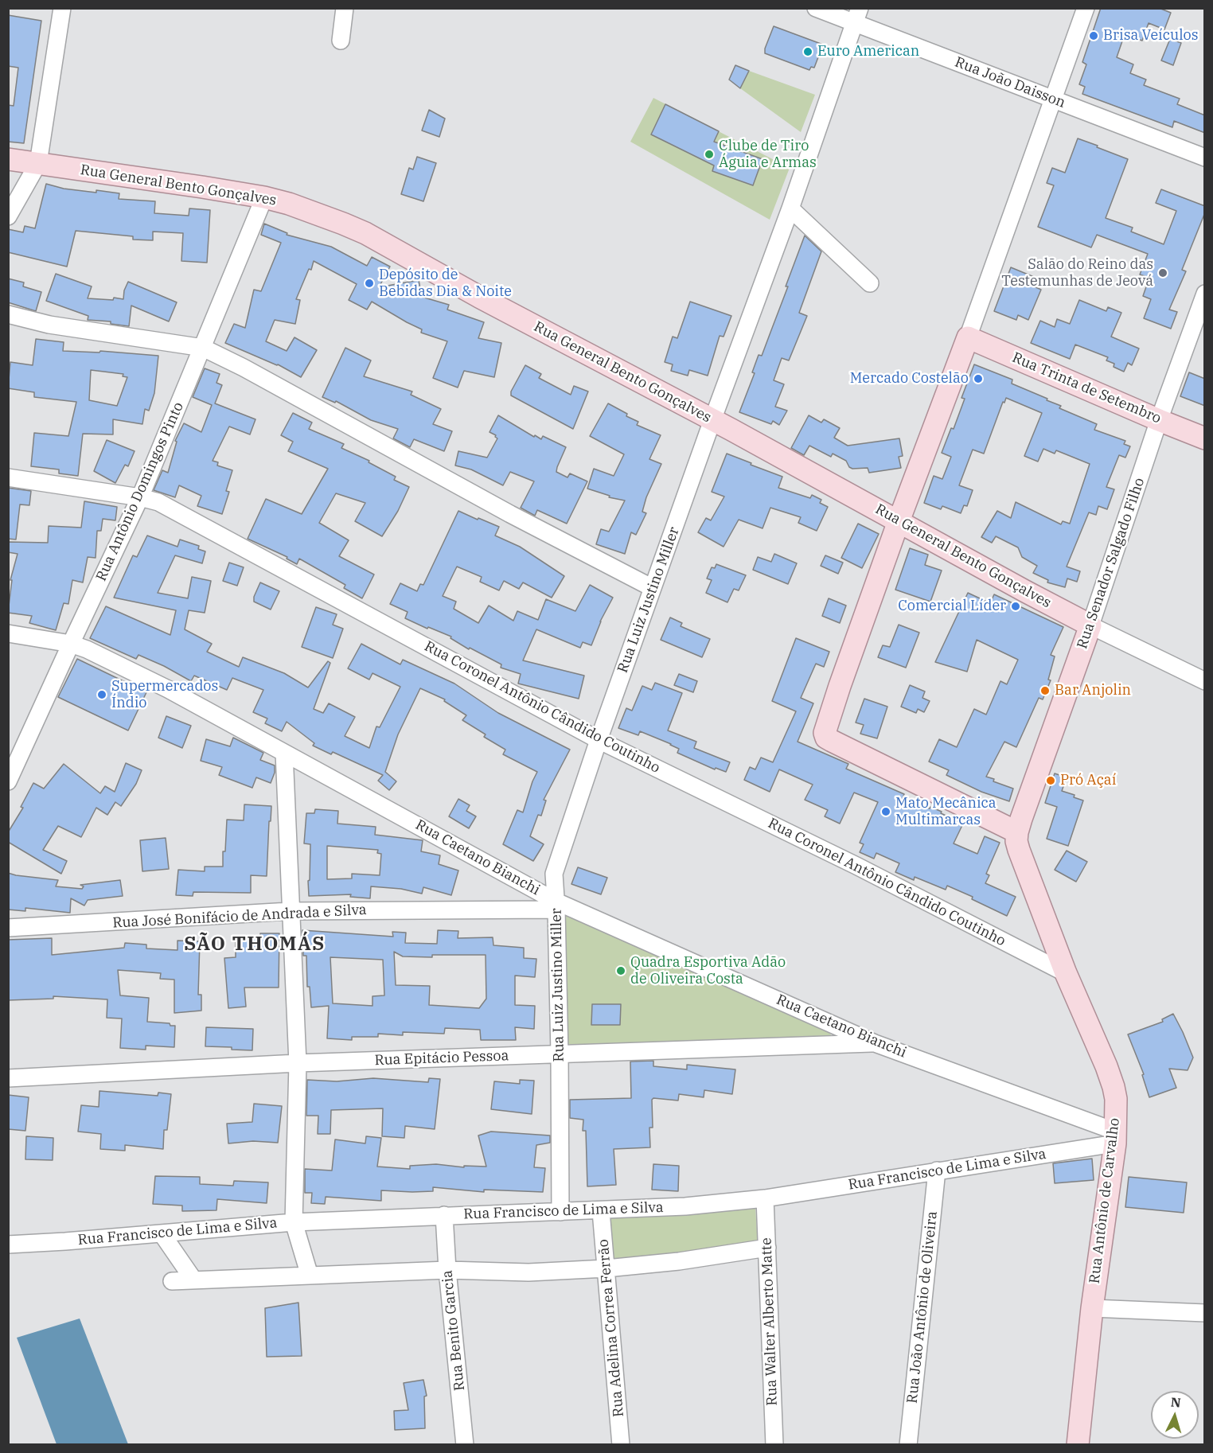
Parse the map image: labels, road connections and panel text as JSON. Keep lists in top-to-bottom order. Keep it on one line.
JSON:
{"streets":{"main road":["Rua General Bento Gonçalves","Rua Trinta de Setembro","Rua Senador Salgado Filho","Rua Antônio de Carvalho"],"street":["Rua João Daisson","Rua Antônio Domingos Pinto","Rua Luiz Justino Miller","Rua Coronel Antônio Cândido Coutinho","Rua Caetano Bianchi","Rua José Bonifácio de Andrada e Silva","Rua Epitácio Pessoa","Rua Francisco de Lima e Silva","Rua João Antônio de Oliveira","Rua Walter Alberto Matte","Rua Adelina Correa Ferrão","Rua Benito Garcia"]},"crossings":[["Rua João Daisson","Rua Luiz Justino Miller"],["Rua General Bento Gonçalves","Rua Antônio Domingos Pinto"],["Rua General Bento Gonçalves","Rua Senador Salgado Filho"],["Rua General Bento Gonçalves","Rua Luiz Justino Miller"],["Rua Trinta de Setembro","Rua Senador Salgado Filho"],["Rua Antônio Domingos Pinto","Rua Coronel Antônio Cândido Coutinho"],["Rua Antônio Domingos Pinto","Rua Caetano Bianchi"],["Rua Senador Salgado Filho","Rua Antônio de Carvalho"],["Rua Luiz Justino Miller","Rua Coronel Antônio Cândido Coutinho"],["Rua Luiz Justino Miller","Rua Caetano Bianchi"],["Rua Luiz Justino Miller","Rua José Bonifácio de Andrada e Silva"],["Rua Luiz Justino Miller","Rua Epitácio Pessoa"],["Rua Luiz Justino Miller","Rua Francisco de Lima e Silva"],["Rua Coronel Antônio Cândido Coutinho","Rua Antônio de Carvalho"],["Rua Caetano Bianchi","Rua José Bonifácio de Andrada e Silva"],["Rua Caetano Bianchi","Rua Epitácio Pessoa"],["Rua Caetano Bianchi","Rua Francisco de Lima e Silva"],["Rua Caetano Bianchi","Rua Antônio de Carvalho"],["Rua Francisco de Lima e Silva","Rua Antônio de Carvalho"],["Rua Francisco de Lima e Silva","Rua João Antônio de Oliveira"],["Rua Francisco de Lima e Silva","Rua Walter Alberto Matte"],["Rua Francisco de Lima e Silva","Rua Adelina Correa Ferrão"],["Rua Francisco de Lima e Silva","Rua Benito Garcia"]],"districts":["SÃO THOMÁS"],"places":["Brisa Veículos","Euro American","Clube de Tiro Águia e Armas","Salão do Reino das Testemunhas de Jeová","Depósito de Bebidas Dia & Noite","Mercado Costelão","Comercial Líder","Bar Anjolin","Supermercados Índio","Pró Açaí","Mato Mecânica Multimarcas","Quadra Esportiva Adão de Oliveira Costa"],"north":"top"}
